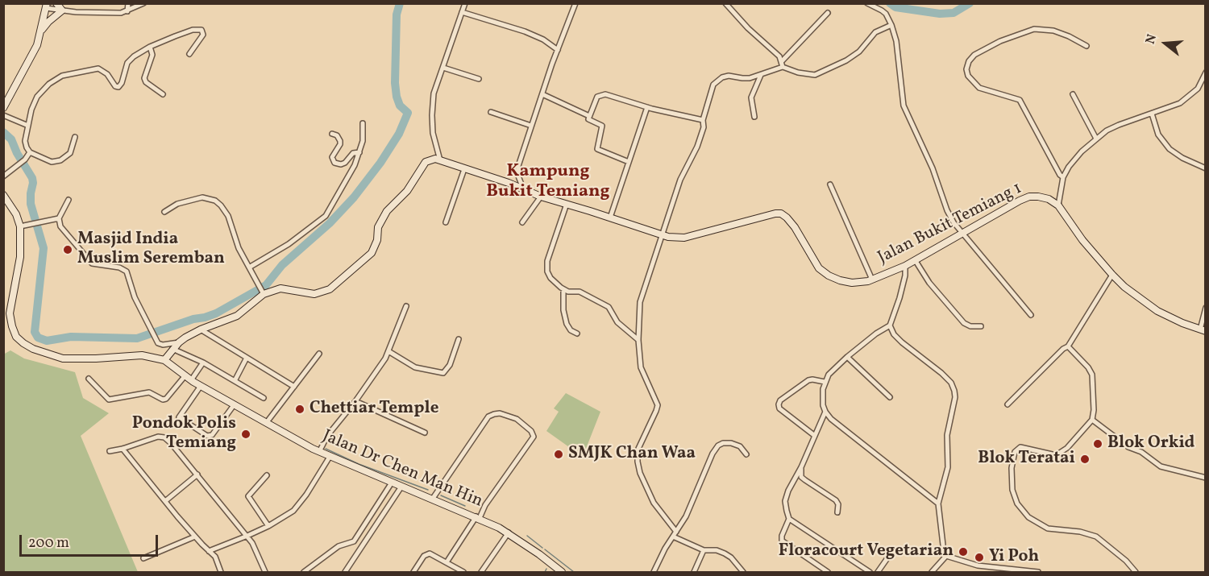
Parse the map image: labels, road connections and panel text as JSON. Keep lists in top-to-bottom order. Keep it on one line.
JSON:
{"streets":{"street":["Jalan Bukit Temiang 1","Jalan Dr Chen Man Hin"]},"districts":["Kampung Bukit Temiang"],"places":["Masjid India Muslim Seremban","Chettiar Temple","Pondok Polis Temiang","Blok Orkid","SMJK Chan Waa","Blok Teratai","Floracourt Vegetarian","Yi Poh"],"scale_bar":"200 m","north":"left"}
